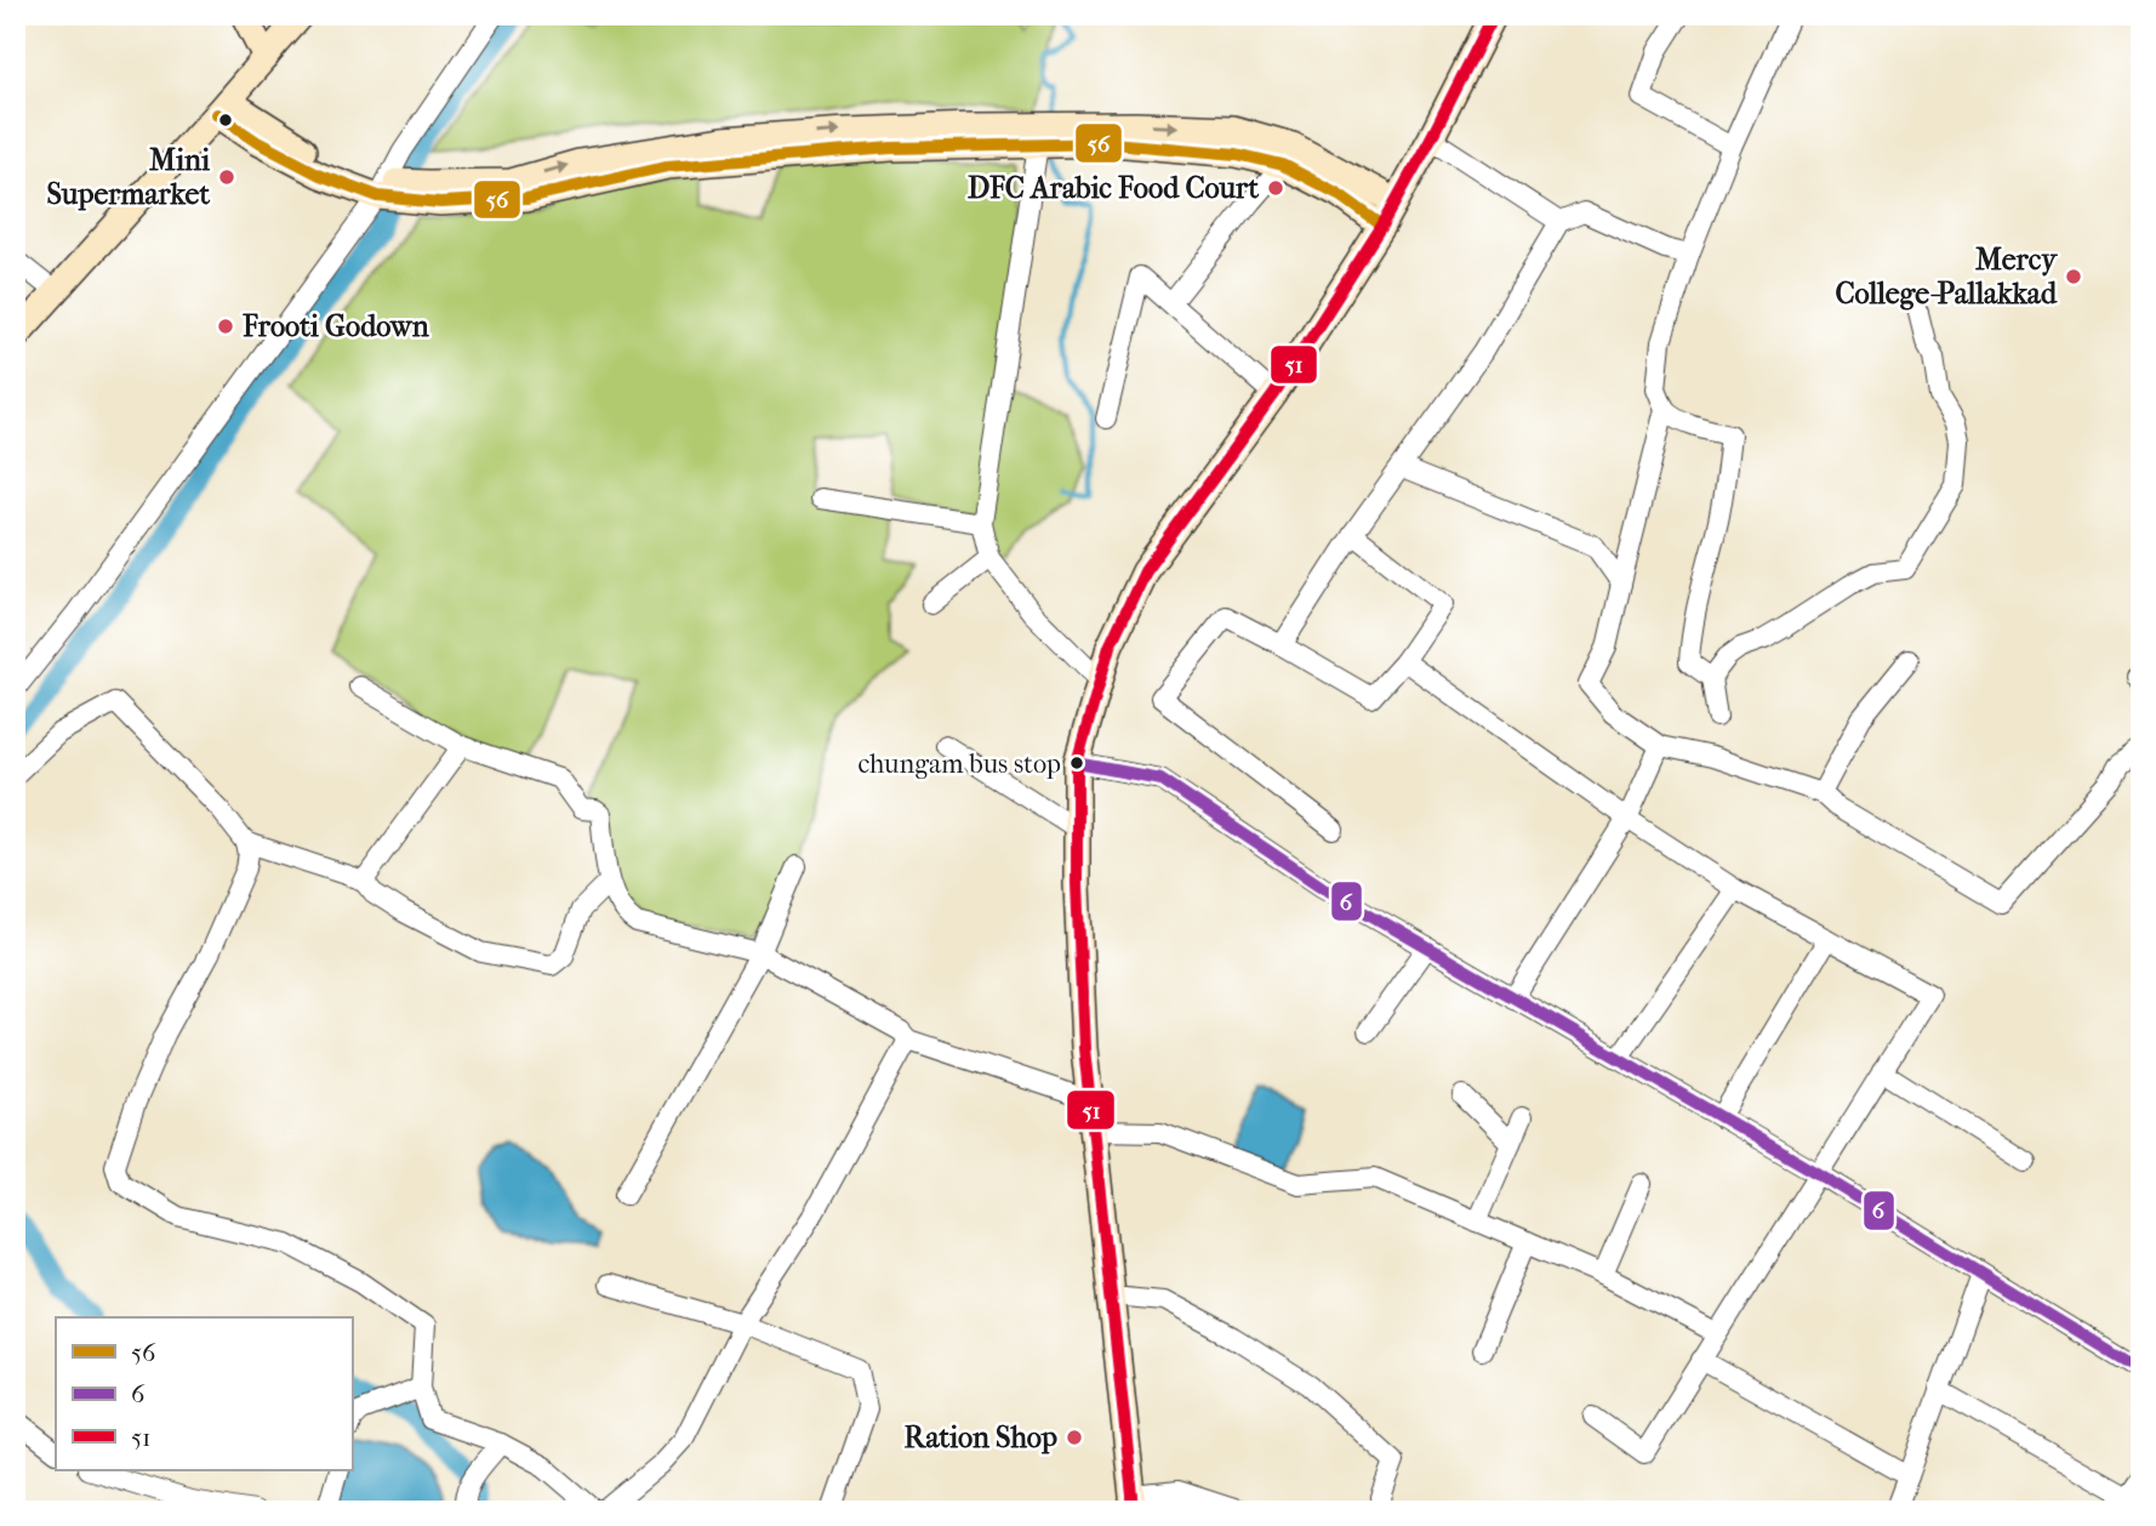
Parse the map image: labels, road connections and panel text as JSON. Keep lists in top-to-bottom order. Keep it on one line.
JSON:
{"places":["Mini Supermarket","DFC Arabic Food Court","Mercy College-Pallakkad","Frooti Godown","chungam bus stop","Ration Shop"],"lines":["transit line 51","transit line 56","transit line 6"],"legend":["56","6","51"]}
